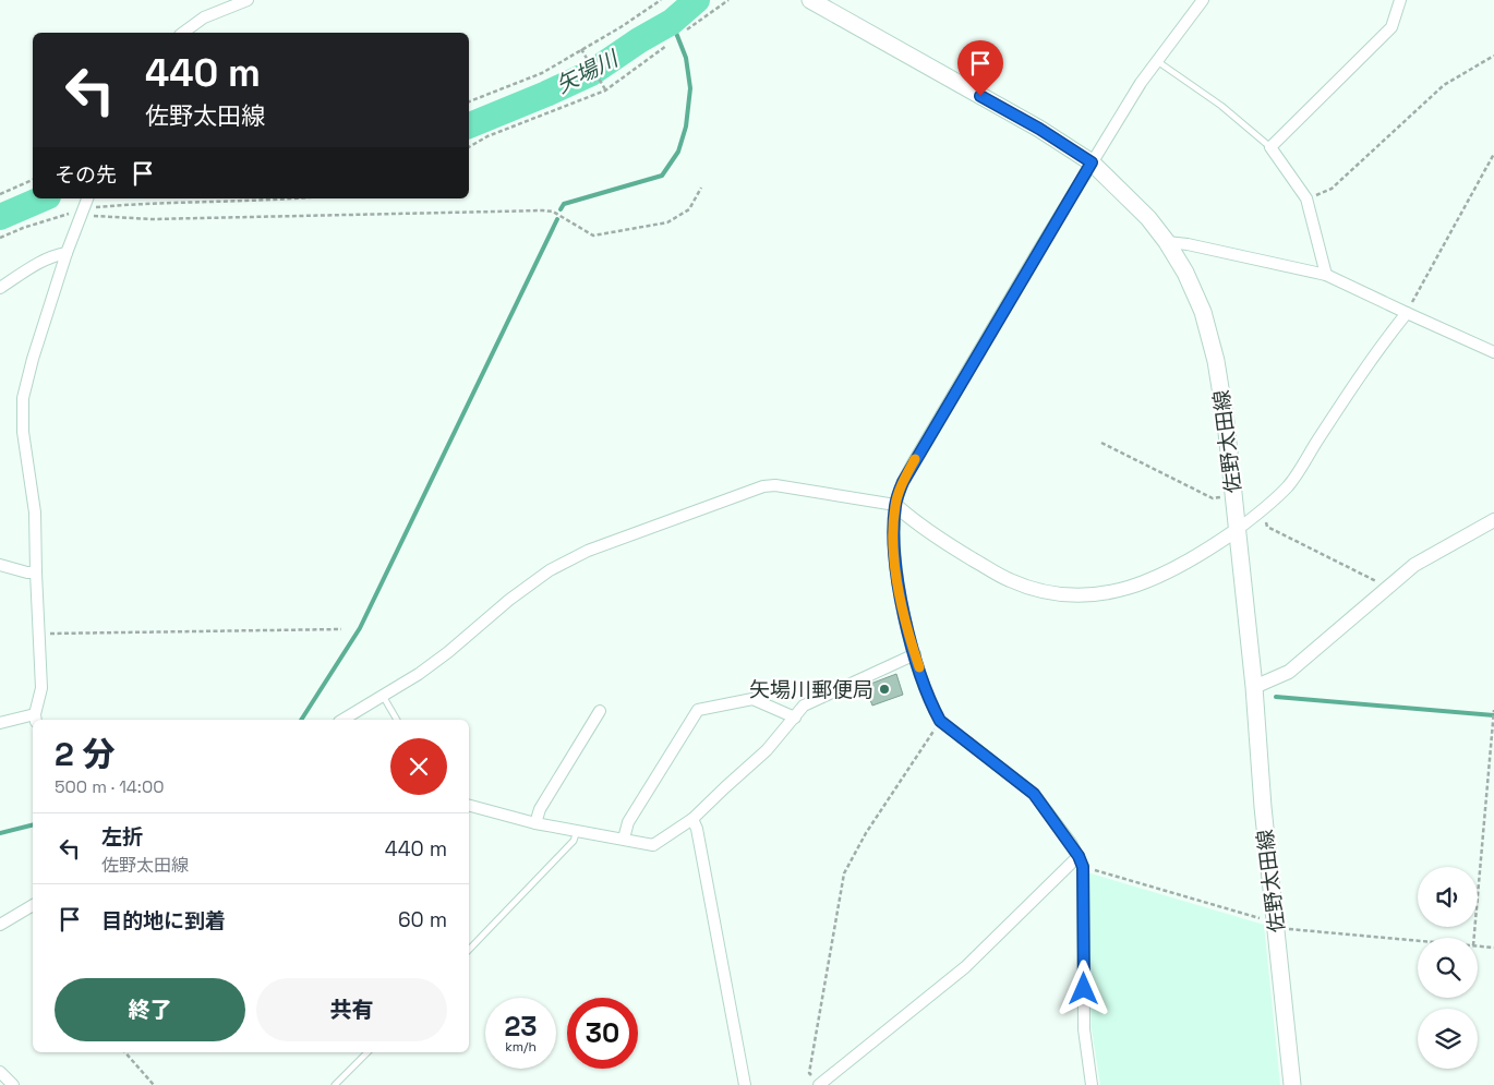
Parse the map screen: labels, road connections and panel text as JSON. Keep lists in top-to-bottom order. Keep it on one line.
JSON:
{"streets":{"main road":["佐野太田線"]},"water":["矢場川"],"places":["矢場川郵便局"],"page":{"turn":["440 m","佐野太田線"],"then":"その先","heading":["2 分","500 m · 14:00"],"list":[{"name":"左折","note":"佐野太田線","value":"440 m"},{"name":"目的地に到着","value":"60 m"}],"buttons":["終了","共有"],"speed":"23 km/h","limit":"30"}}
